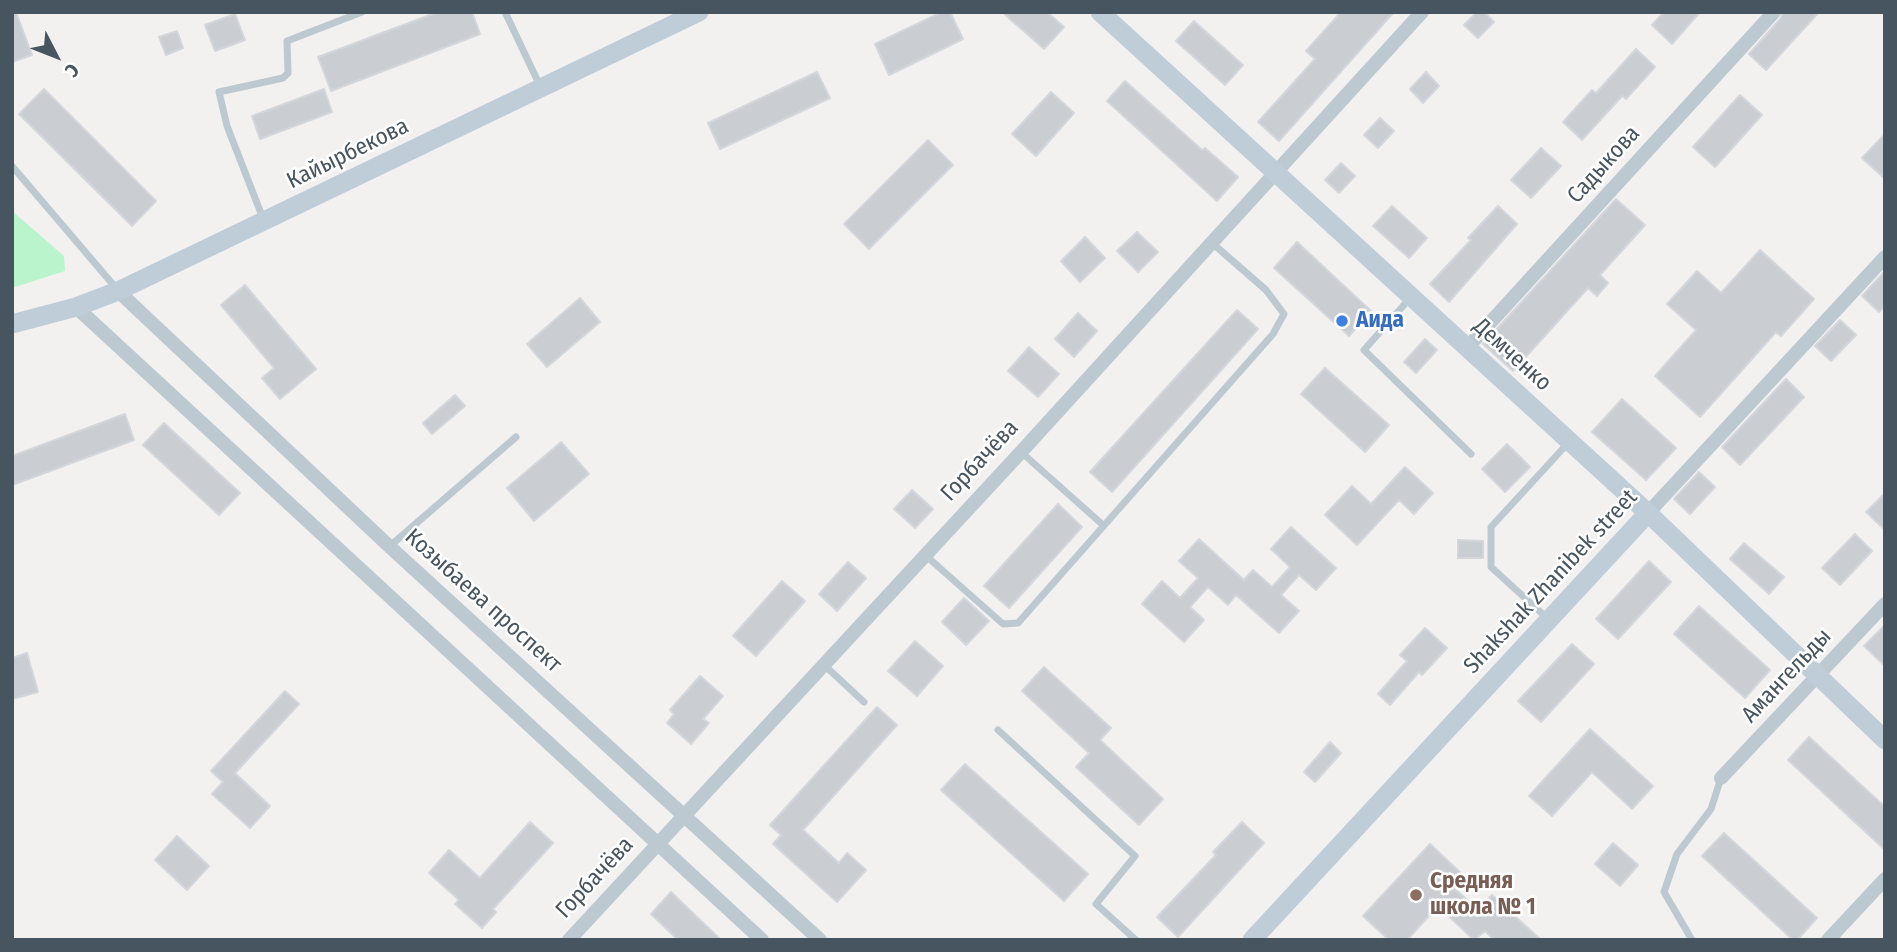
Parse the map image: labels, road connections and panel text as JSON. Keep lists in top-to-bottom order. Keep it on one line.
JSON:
{"streets":{"street":["Кайырбекова","Садыкова","Демченко","Горбачёва","Shakshak Zhanibek street","Козыбаева проспект","Амангельды"]},"crossings":[["Кайырбекова","Козыбаева проспект"],["Садыкова","Демченко"],["Демченко","Горбачёва"],["Демченко","Shakshak Zhanibek street"],["Демченко","Амангельды"],["Горбачёва","Козыбаева проспект"]],"places":["Аида","Средняя школа № 1"],"north":"bottom right"}
